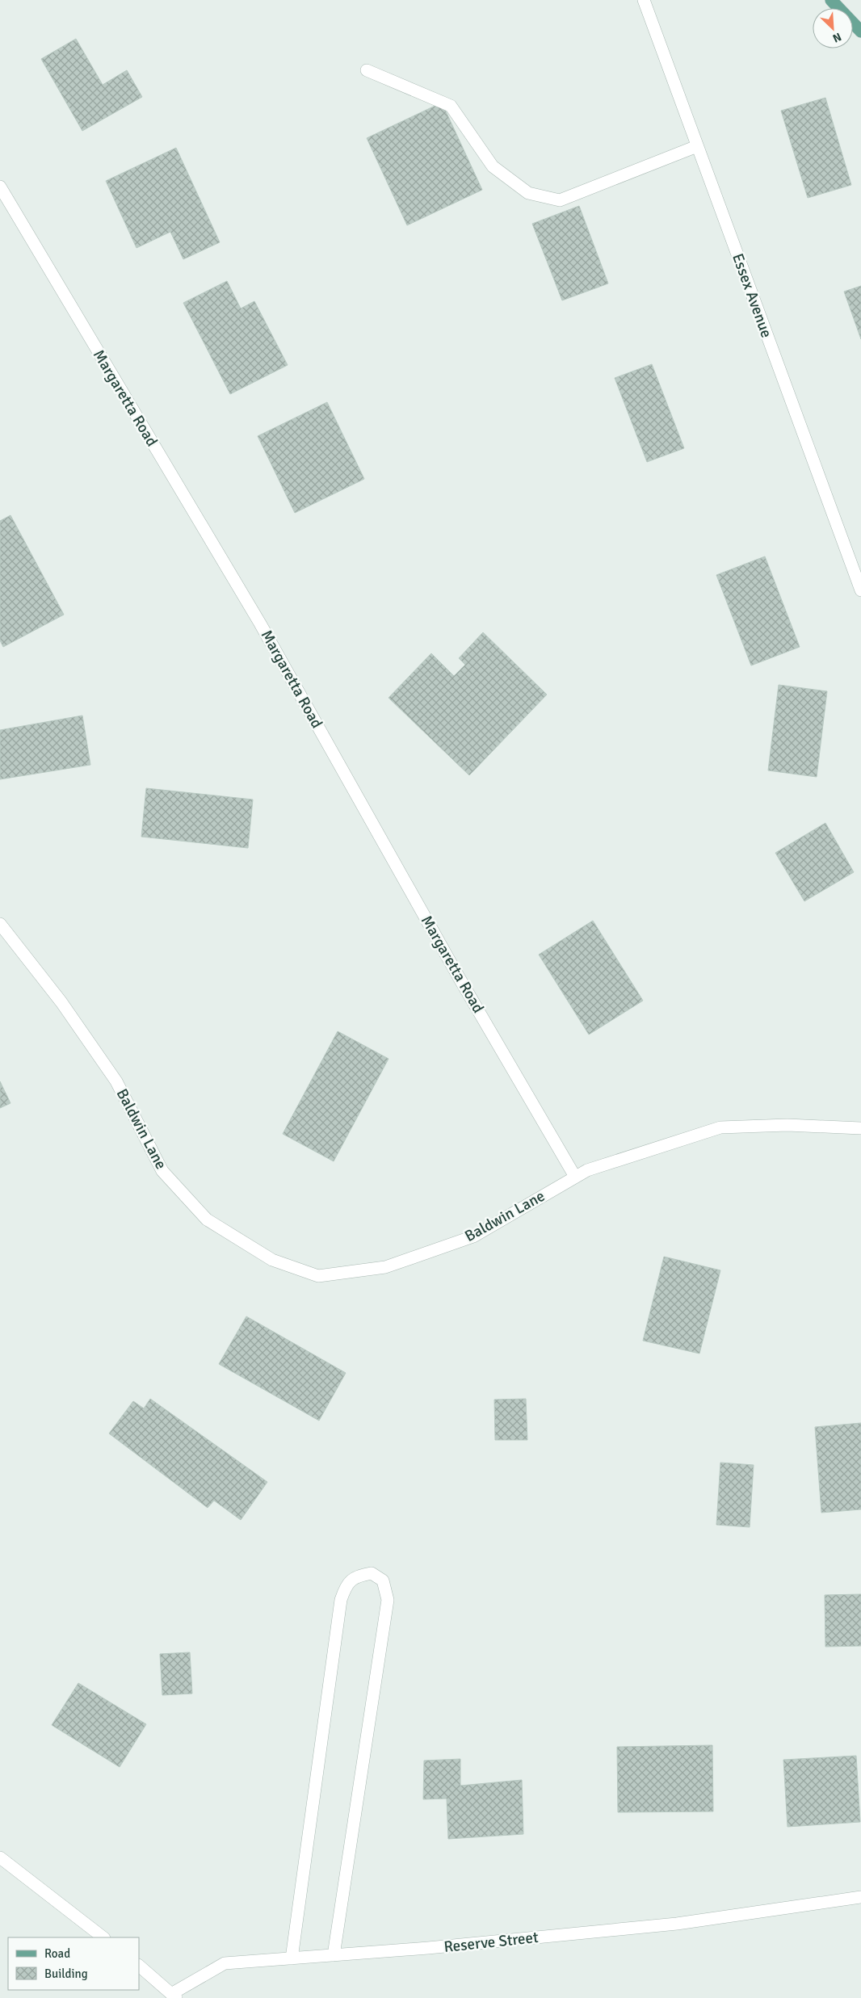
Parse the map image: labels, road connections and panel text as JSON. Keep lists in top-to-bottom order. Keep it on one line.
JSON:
{"streets":{"street":["Essex Avenue","Margaretta Road","Baldwin Lane","Reserve Street"]},"crossings":[["Margaretta Road","Baldwin Lane"]],"legend":["Road","Building"],"north":"bottom right"}
